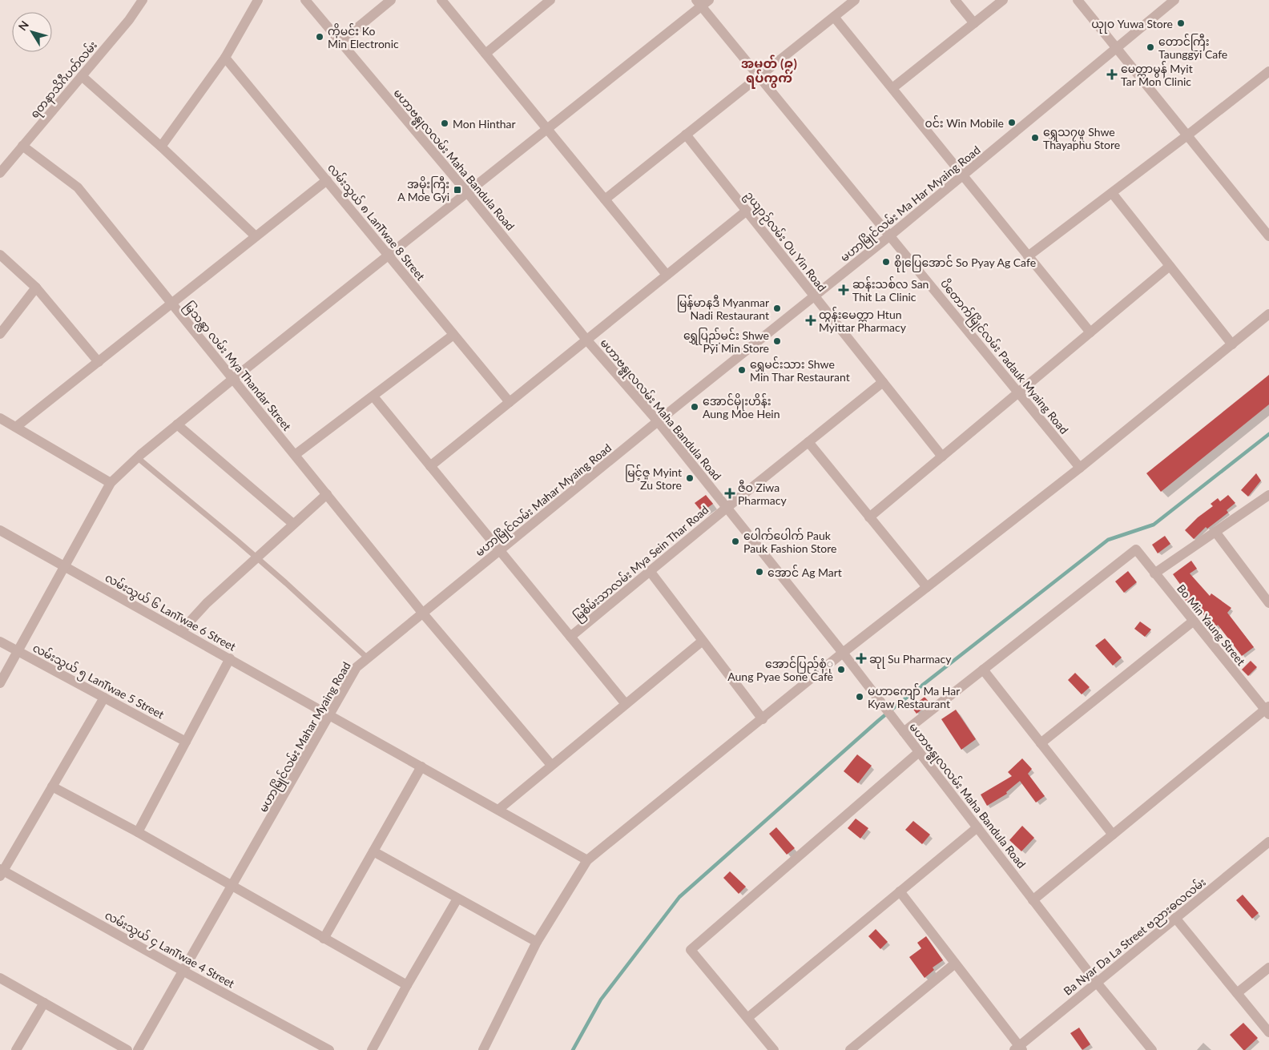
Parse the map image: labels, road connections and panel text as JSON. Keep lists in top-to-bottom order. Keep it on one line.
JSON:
{"streets":{"street":["ရတနာသိဂီပတ်လမ်း","မဟာဗန္ဓုလလမ်း Maha Bandula Road","မဟာမြိုင်လမ်း Ma Har Myaing Road","လမ်းသွယ် ၈ LanTwae 8 Street","ဥယျာဉ်လမ်း Ou Yin Road","ပိတောက်မြိုင်လမ်း Padauk Myaing Road","မြသန္လာ လမ်း Mya Thandar Street","မဟာမြိုင်လမ်း Mahar Myaing Road","မြစိမ်းသာလမ်း Mya Sein Thar Road","လမ်းသွယ် ၆ LanTwae 6 Street","Bo Min Yaung Street","လမ်းသွယ် ၅ LanTwae 5 Street","Ba Nyar Da La Street ဗညားဓလလမ်း","လမ်းသွယ် ၄ LanTwae 4 Street"]},"crossings":[["ရတနာသိဂီပတ်လမ်း","မြသန္လာ လမ်း Mya Thandar Street"],["မဟာဗန္ဓုလလမ်း Maha Bandula Road","မဟာမြိုင်လမ်း Ma Har Myaing Road"],["မဟာဗန္ဓုလလမ်း Maha Bandula Road","မဟာမြိုင်လမ်း Mahar Myaing Road"],["မဟာဗန္ဓုလလမ်း Maha Bandula Road","မြစိမ်းသာလမ်း Mya Sein Thar Road"],["မဟာဗန္ဓုလလမ်း Maha Bandula Road","Ba Nyar Da La Street ဗညားဓလလမ်း"],["မဟာမြိုင်လမ်း Ma Har Myaing Road","ဥယျာဉ်လမ်း Ou Yin Road"],["မဟာမြိုင်လမ်း Ma Har Myaing Road","ပိတောက်မြိုင်လမ်း Padauk Myaing Road"],["မဟာမြိုင်လမ်း Ma Har Myaing Road","မဟာမြိုင်လမ်း Mahar Myaing Road"],["မြသန္လာ လမ်း Mya Thandar Street","မဟာမြိုင်လမ်း Mahar Myaing Road"],["မဟာမြိုင်လမ်း Mahar Myaing Road","လမ်းသွယ် ၆ LanTwae 6 Street"],["မဟာမြိုင်လမ်း Mahar Myaing Road","လမ်းသွယ် ၄ LanTwae 4 Street"]],"districts":["အမှတ် (၉) ရပ်ကွက်"],"places":{"other":["ယုုဝ Yuwa Store","ကိုမင်း Ko Min Electronic","တောင်ကြီး Taunggyi Cafe","၀င်း Win Mobile","Mon Hinthar","ရွှေသ၇ဖူ Shwe Thayaphu Store","စိုုပြေအောင် So Pyay Ag Cafe","မြန်မာနဒီ Myanmar Nadi Restaurant","ရွှေပြည်မင်း Shwe Pyi Min Store","ရွှေမင်းသား Shwe Min Thar Restaurant","အောင်မိုုးဟိန်း Aung Moe Hein","မြင့်ဇူ Myint Zu Store","ပေါက်ပေါက် Pauk Pauk Fashion Store","အောင် Ag Mart","အောင်ပြည့်စုံု Aung Pyae Sone Cafe","မဟာကျော် Ma Har Kyaw Restaurant"],"health":["မေတ္တာမွန် Myit Tar Mon Clinic","ဆန်းသစ်လ San Thit La Clinic","ထွန်းမေတ္တာ Htun Myittar Pharmacy","ဇီဝ Ziwa Pharmacy","ဆုု Su Pharmacy"],"transit":["အမိုးကြီး A Moe Gyi"]},"north":"top left"}
